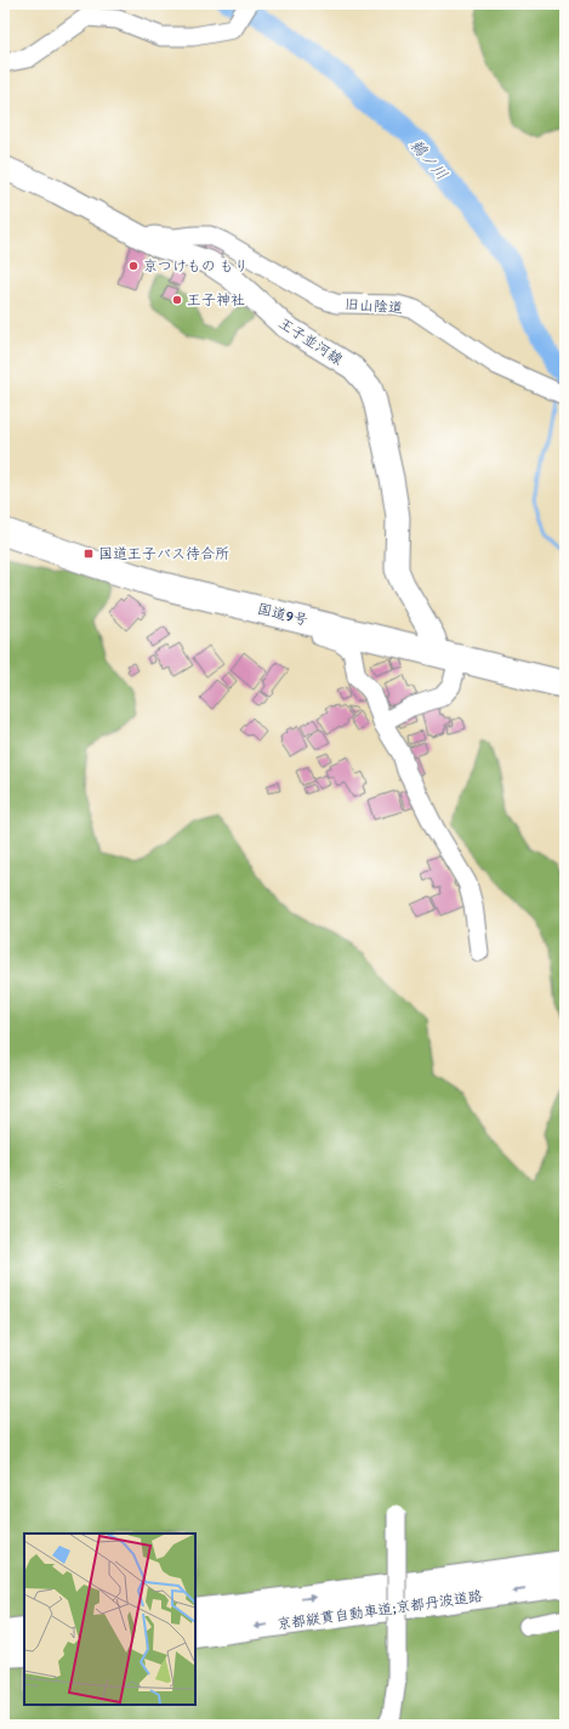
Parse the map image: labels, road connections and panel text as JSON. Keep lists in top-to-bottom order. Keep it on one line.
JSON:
{"streets":{"highway":["国道9号","京都縦貫自動車道;京都丹波道路"],"main road":["王子並河線"],"street":["旧山陰道"]},"crossings":[["旧山陰道","王子並河線"],["王子並河線","国道9号"]],"water":["鵜ノ川"],"places":{"other":["京つけもの もり","王子神社"],"transit":["国道王子バス待合所"]}}
